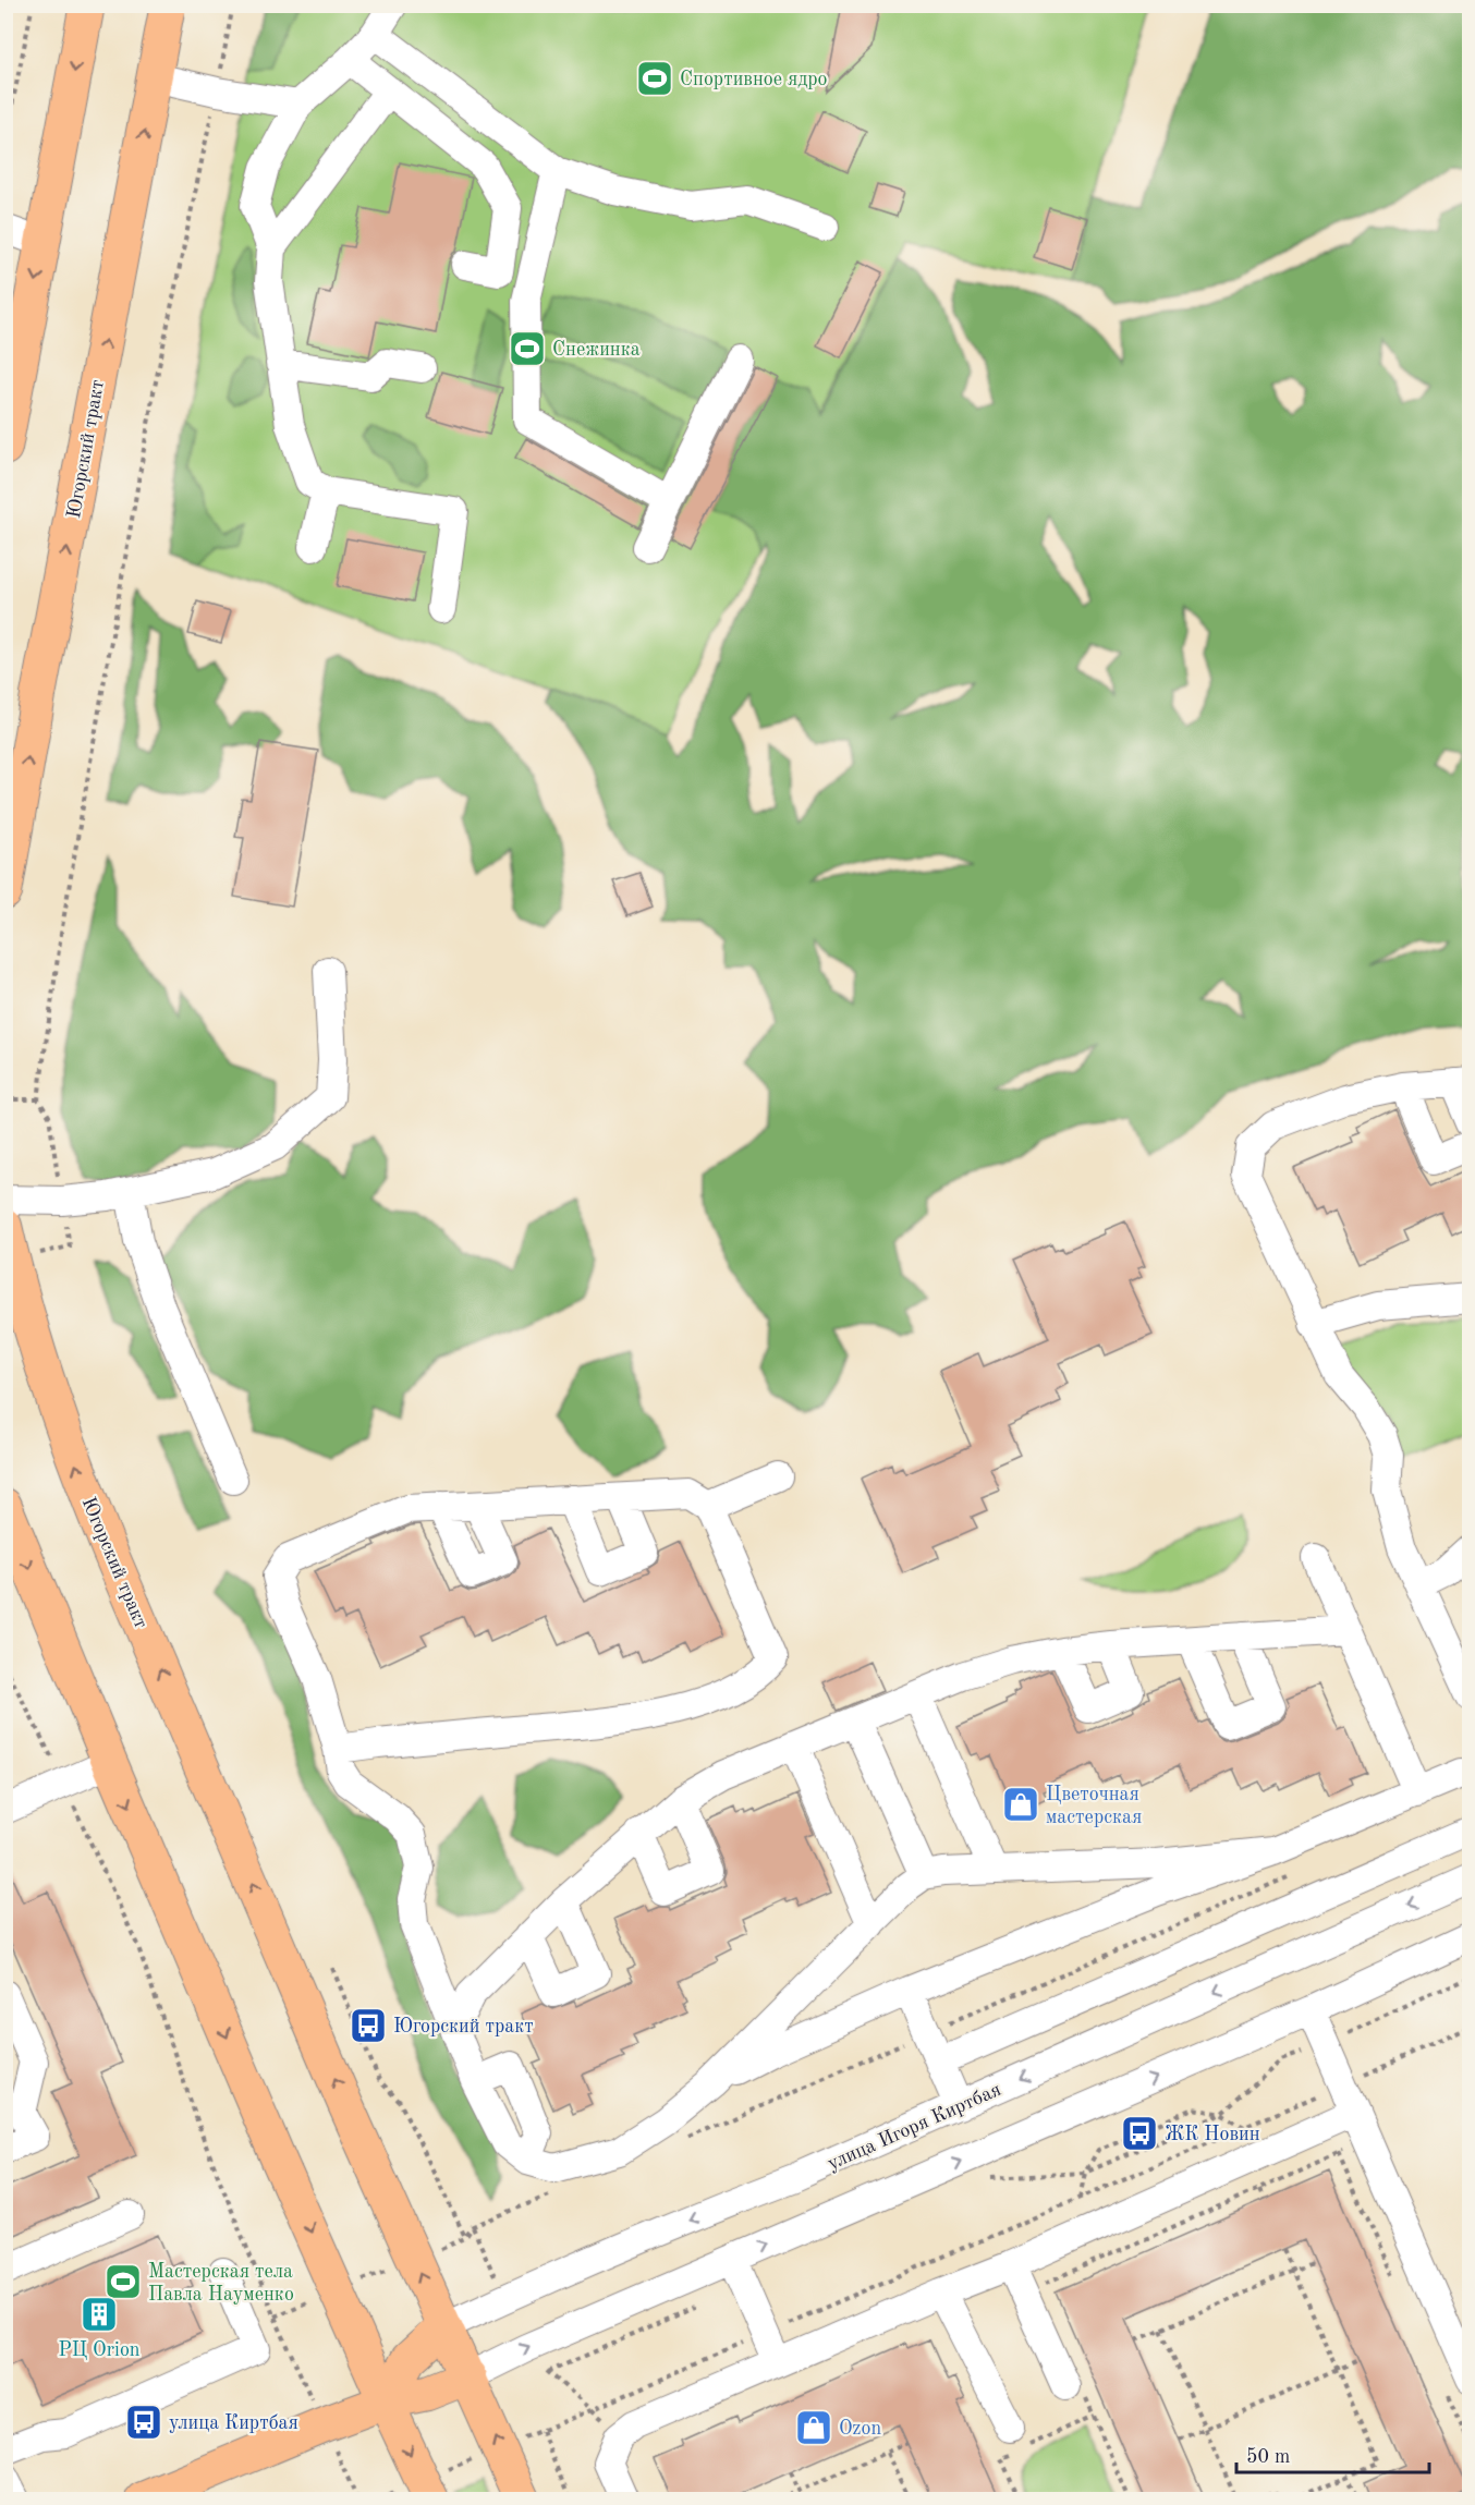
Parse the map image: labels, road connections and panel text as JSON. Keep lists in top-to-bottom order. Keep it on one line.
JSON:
{"streets":{"main road":["Югорский тракт","улица Игоря Киртбая"]},"crossings":[["Югорский тракт","улица Игоря Киртбая"]],"places":{"sports":["Спортивное ядро","Снежинка","Мастерская тела Павла Науменко"],"shop":["Цветочная мастерская","Ozon"],"bus stop":["Югорский тракт","ЖК Новин","улица Киртбая"],"building":["РЦ Orion"]},"scale_bar":"50 m"}
